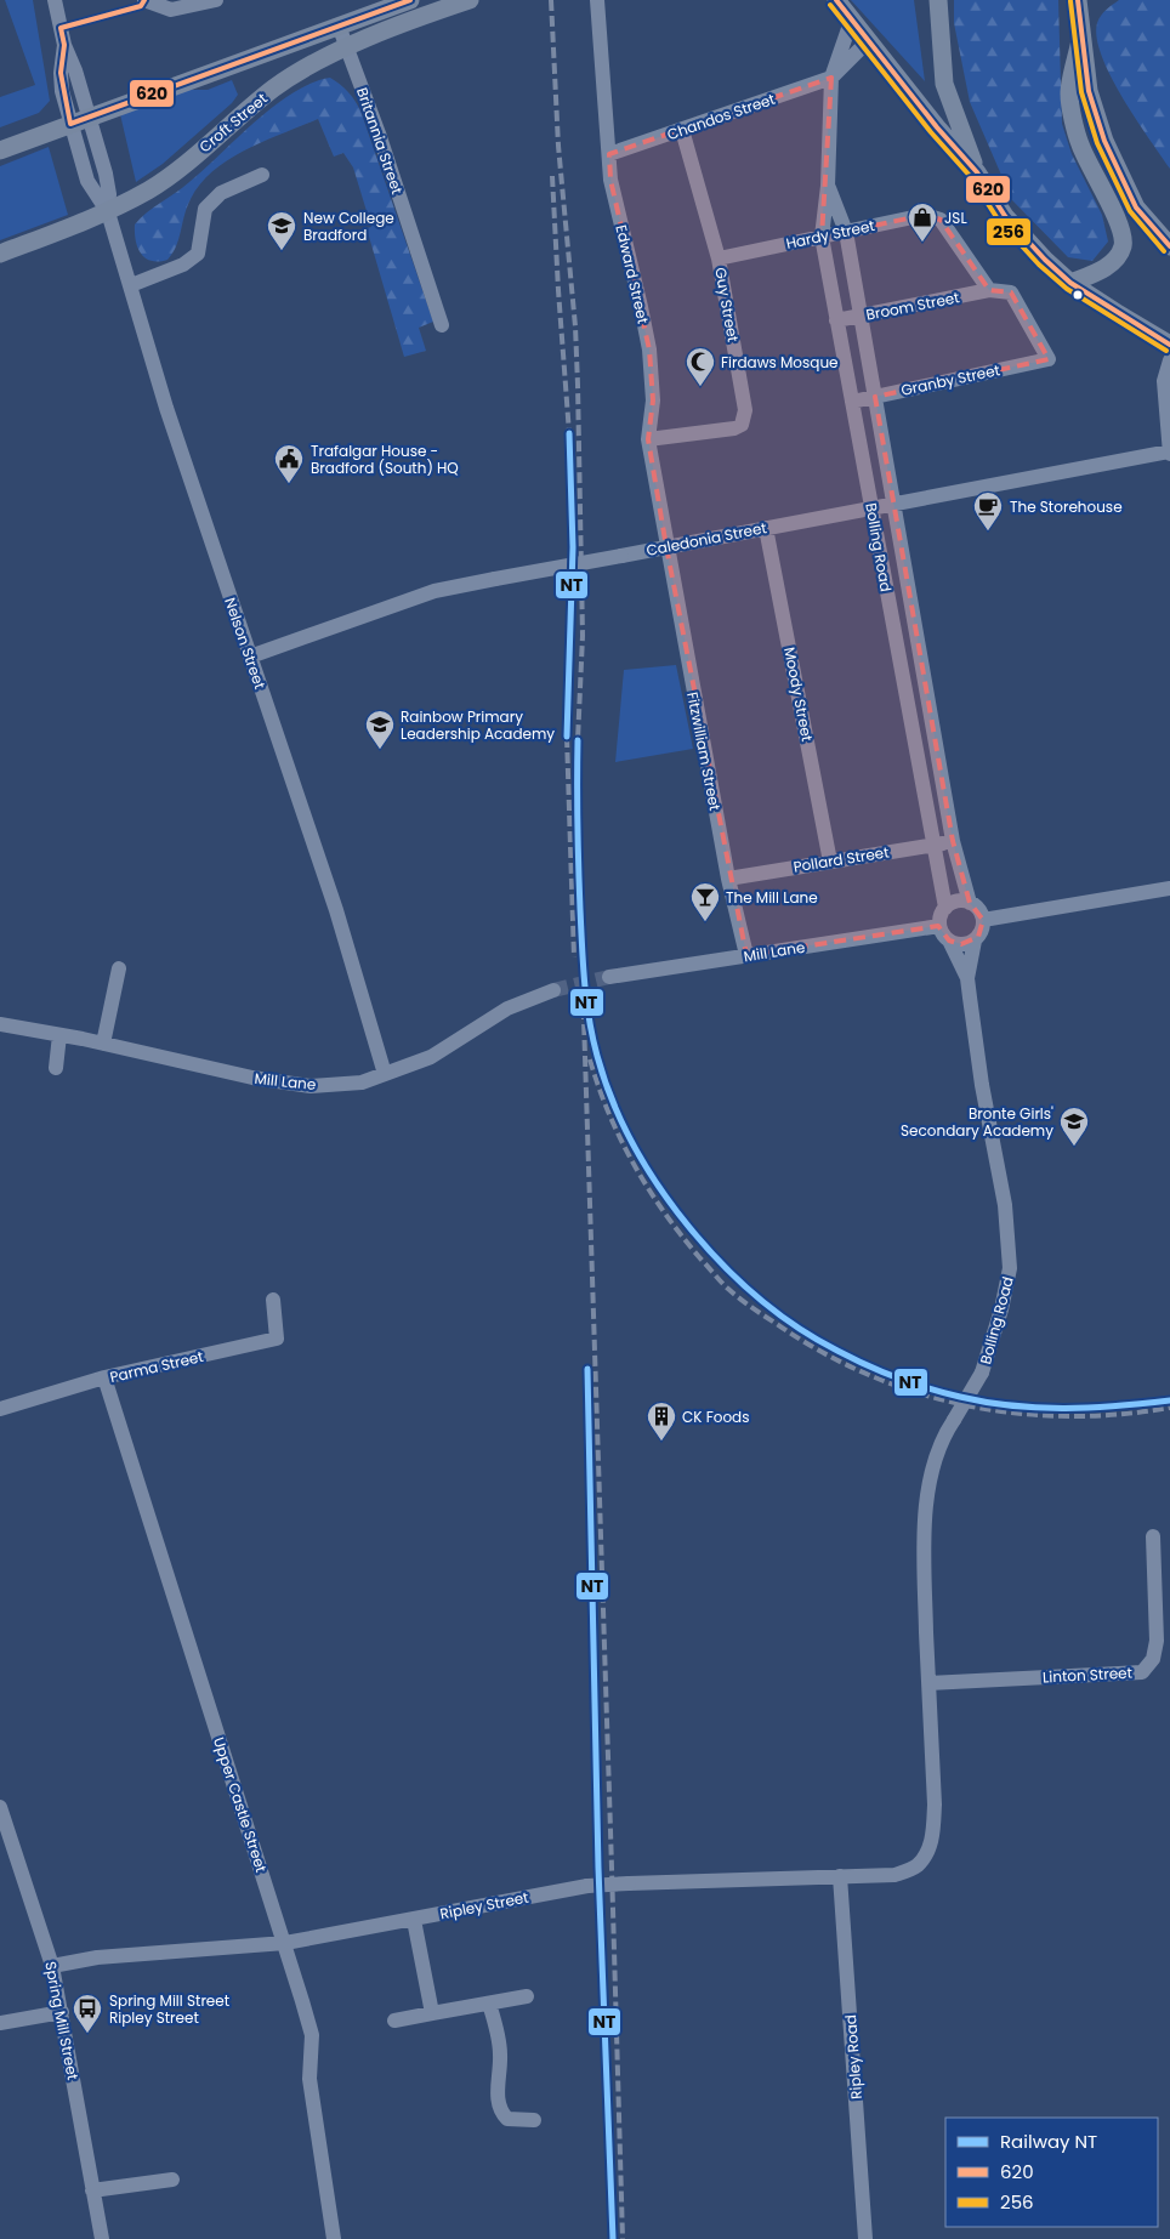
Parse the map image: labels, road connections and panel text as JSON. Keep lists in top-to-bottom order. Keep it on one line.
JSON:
{"streets":{"main road":["Croft Street"],"street":["Chandos Street","Britannia Street","Hardy Street","Edward Street","Guy Street","Broom Street","Granby Street","Caledonia Street","Bolling Road","Nelson Street","Moody Street","Fitzwilliam Street","Pollard Street","Mill Lane","Parma Street","Linton Street","Upper Castle Street","Ripley Street","Spring Mill Street","Ripley Road"]},"crossings":[["Chandos Street","Edward Street"],["Chandos Street","Guy Street"],["Chandos Street","Bolling Road"],["Croft Street","Britannia Street"],["Croft Street","Nelson Street"],["Hardy Street","Guy Street"],["Hardy Street","Broom Street"],["Hardy Street","Granby Street"],["Hardy Street","Bolling Road"],["Edward Street","Guy Street"],["Edward Street","Caledonia Street"],["Edward Street","Fitzwilliam Street"],["Broom Street","Granby Street"],["Broom Street","Bolling Road"],["Granby Street","Bolling Road"],["Caledonia Street","Bolling Road"],["Caledonia Street","Nelson Street"],["Caledonia Street","Moody Street"],["Caledonia Street","Fitzwilliam Street"],["Bolling Road","Pollard Street"],["Bolling Road","Mill Lane"],["Bolling Road","Linton Street"],["Bolling Road","Ripley Street"],["Nelson Street","Mill Lane"],["Moody Street","Pollard Street"],["Fitzwilliam Street","Pollard Street"],["Fitzwilliam Street","Mill Lane"],["Parma Street","Upper Castle Street"],["Upper Castle Street","Ripley Street"],["Ripley Street","Spring Mill Street"],["Ripley Street","Ripley Road"]],"places":{"shop":["JSL"],"school or university":["New College Bradford","Rainbow Primary Leadership Academy","Bronte Girls' Secondary Academy"],"mosque":["Firdaws Mosque"],"public building":["Trafalgar House - Bradford (South) HQ"],"cafe":["The Storehouse"],"bar":["The Mill Lane"],"building":["CK Foods"],"bus stop":["Spring Mill Street Ripley Street"]},"lines":["transit line 620","transit line 256","rail line NT"],"legend":["Railway NT","620","256"]}
